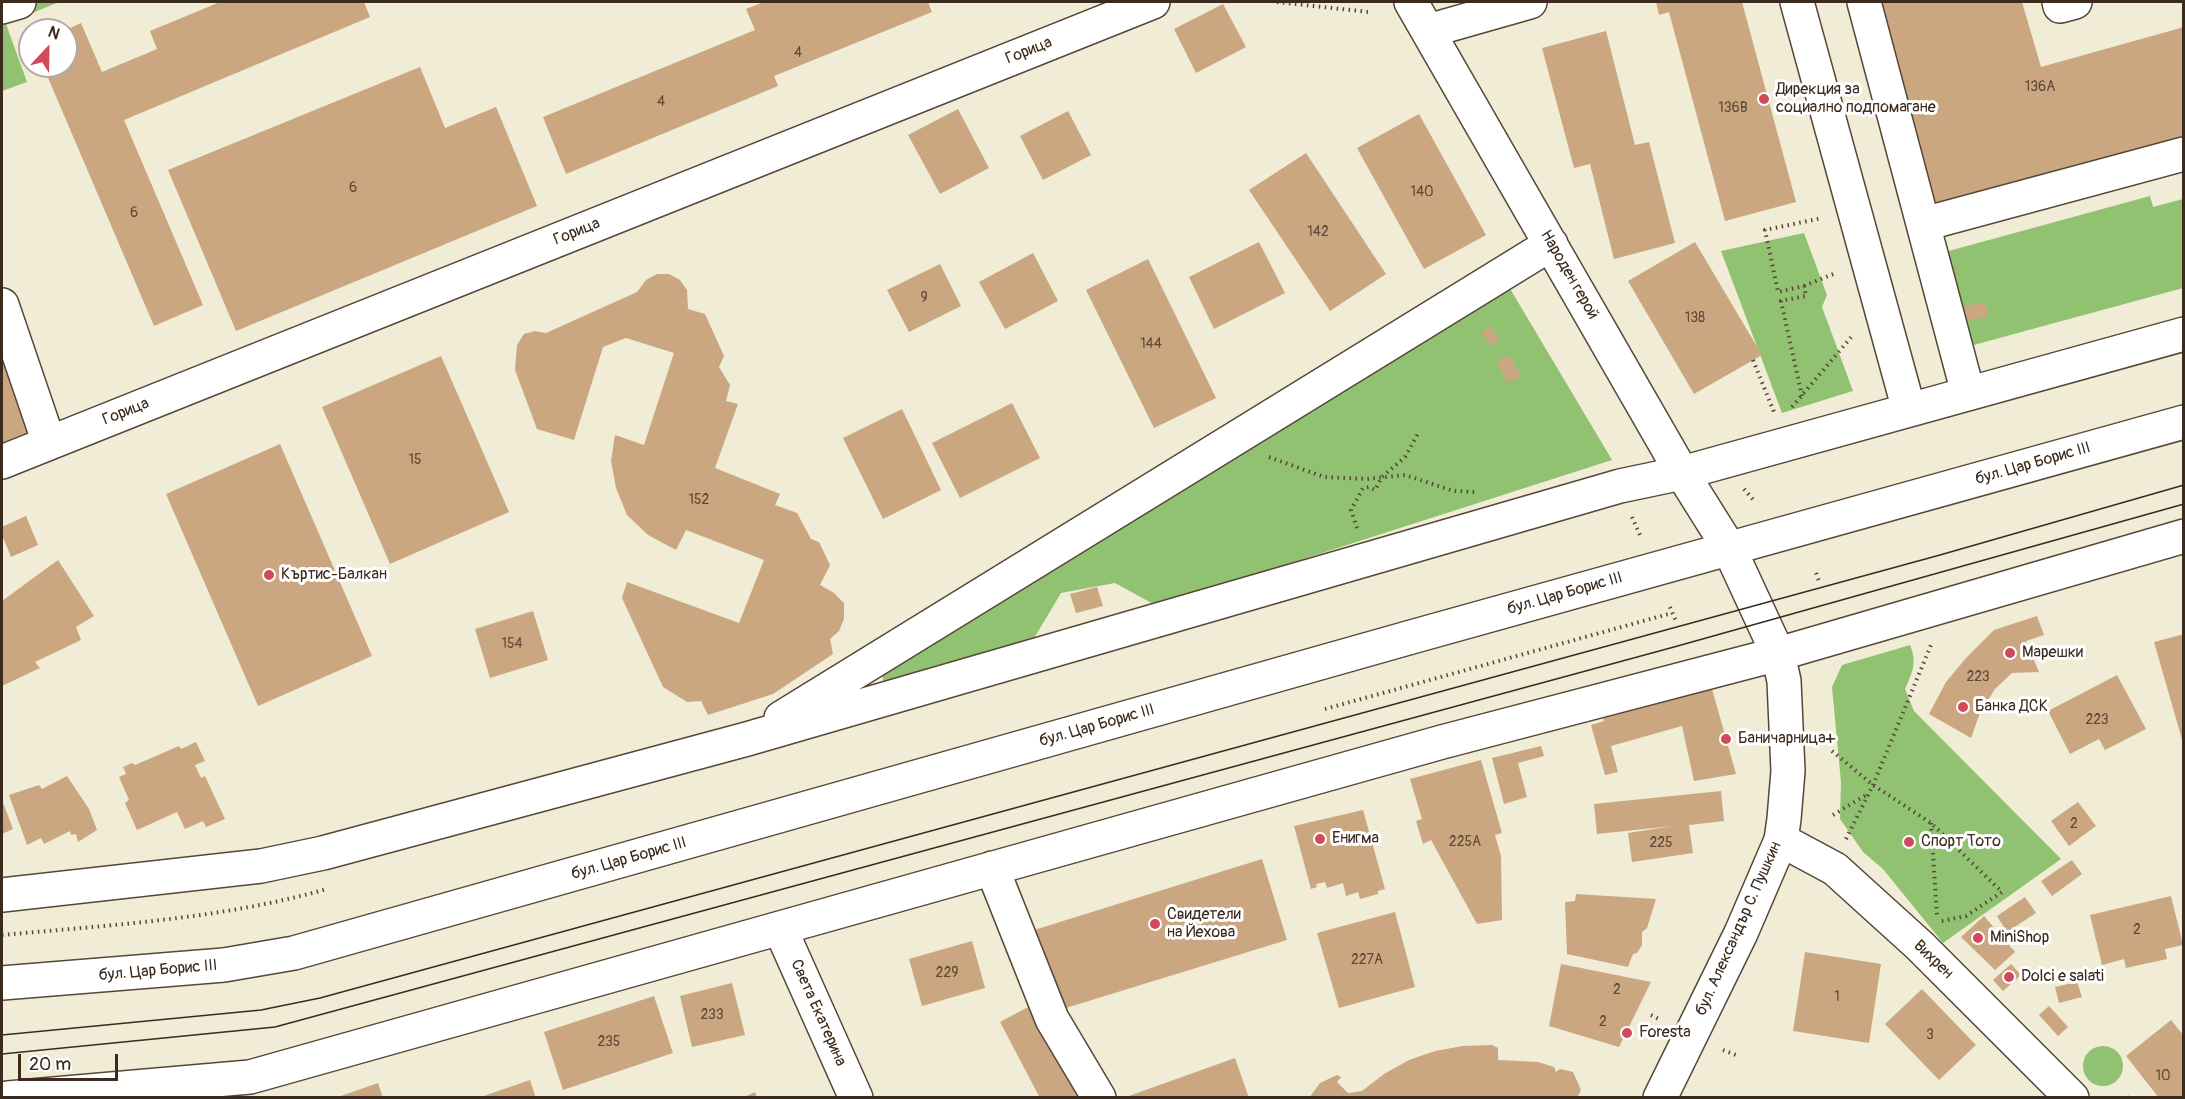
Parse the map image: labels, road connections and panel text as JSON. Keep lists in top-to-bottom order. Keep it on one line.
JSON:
{"streets":{"street":["Горица","Народен герой","бул. Цар Борис III","бул. Александър С. Пушкин","Вихрен","Света Екатерина"]},"crossings":[["Народен герой","бул. Цар Борис III"],["Народен герой","бул. Александър С. Пушкин"],["бул. Цар Борис III","бул. Александър С. Пушкин"],["бул. Александър С. Пушкин","Вихрен"]],"places":["Дирекция за социално подпомагане","Къртис-Балкан","Марешки","Банка ДСК","Баничарница+","Енигма","Спорт Тото","Свидетели на Йехова","MiniShop","Dolci e salati","Foresta"],"house_numbers":["4","136А","4","136В","6","140","6","142","9","138","144","15","152","154","223","223","2","225А","225","2","227А","229","2","1","233","2","3","235","10"],"scale_bar":"20 m","north":"top"}
